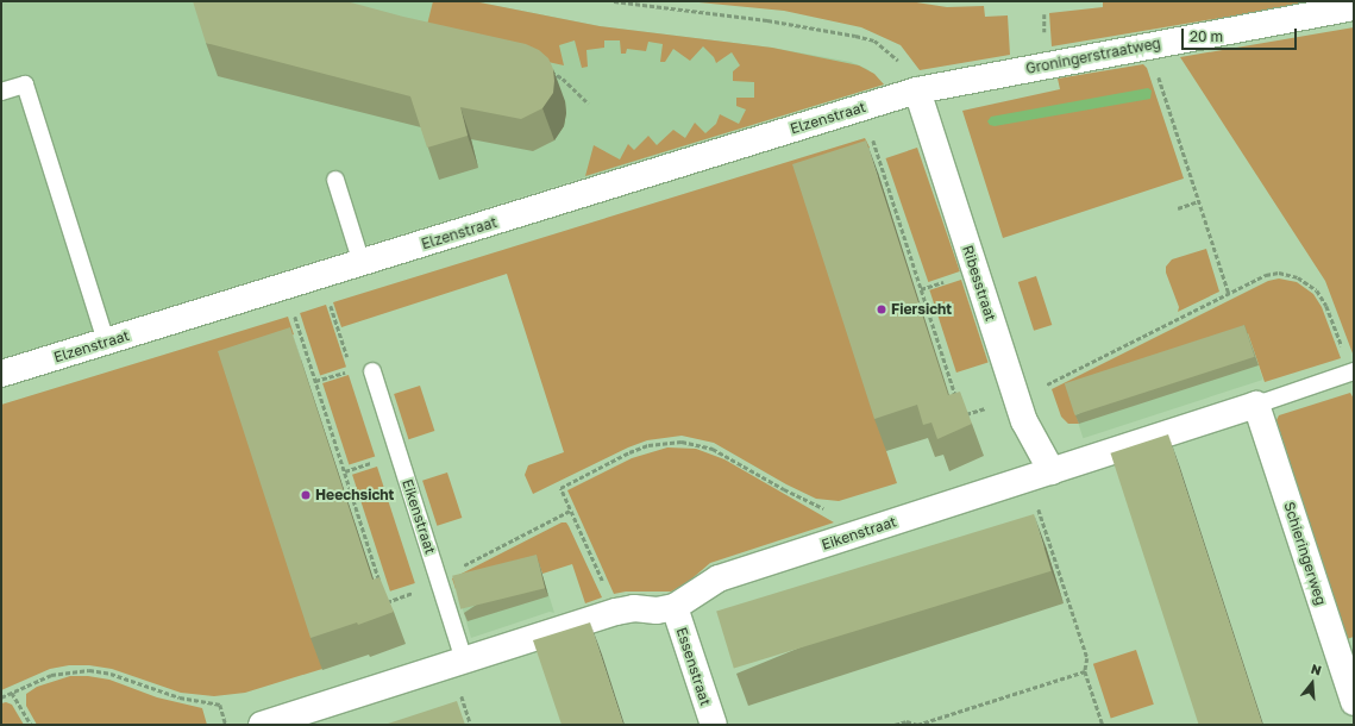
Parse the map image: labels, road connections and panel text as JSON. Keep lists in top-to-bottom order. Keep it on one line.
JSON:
{"streets":{"street":["Groningerstraatweg","Elzenstraat","Ribesstraat","Eikenstraat","Schieringerweg","Essenstraat"]},"crossings":[["Groningerstraatweg","Elzenstraat"],["Groningerstraatweg","Ribesstraat"],["Elzenstraat","Ribesstraat"],["Ribesstraat","Eikenstraat"],["Eikenstraat","Schieringerweg"],["Eikenstraat","Essenstraat"]],"places":["Fiersicht","Heechsicht"],"scale_bar":"20 m","north":"top"}
